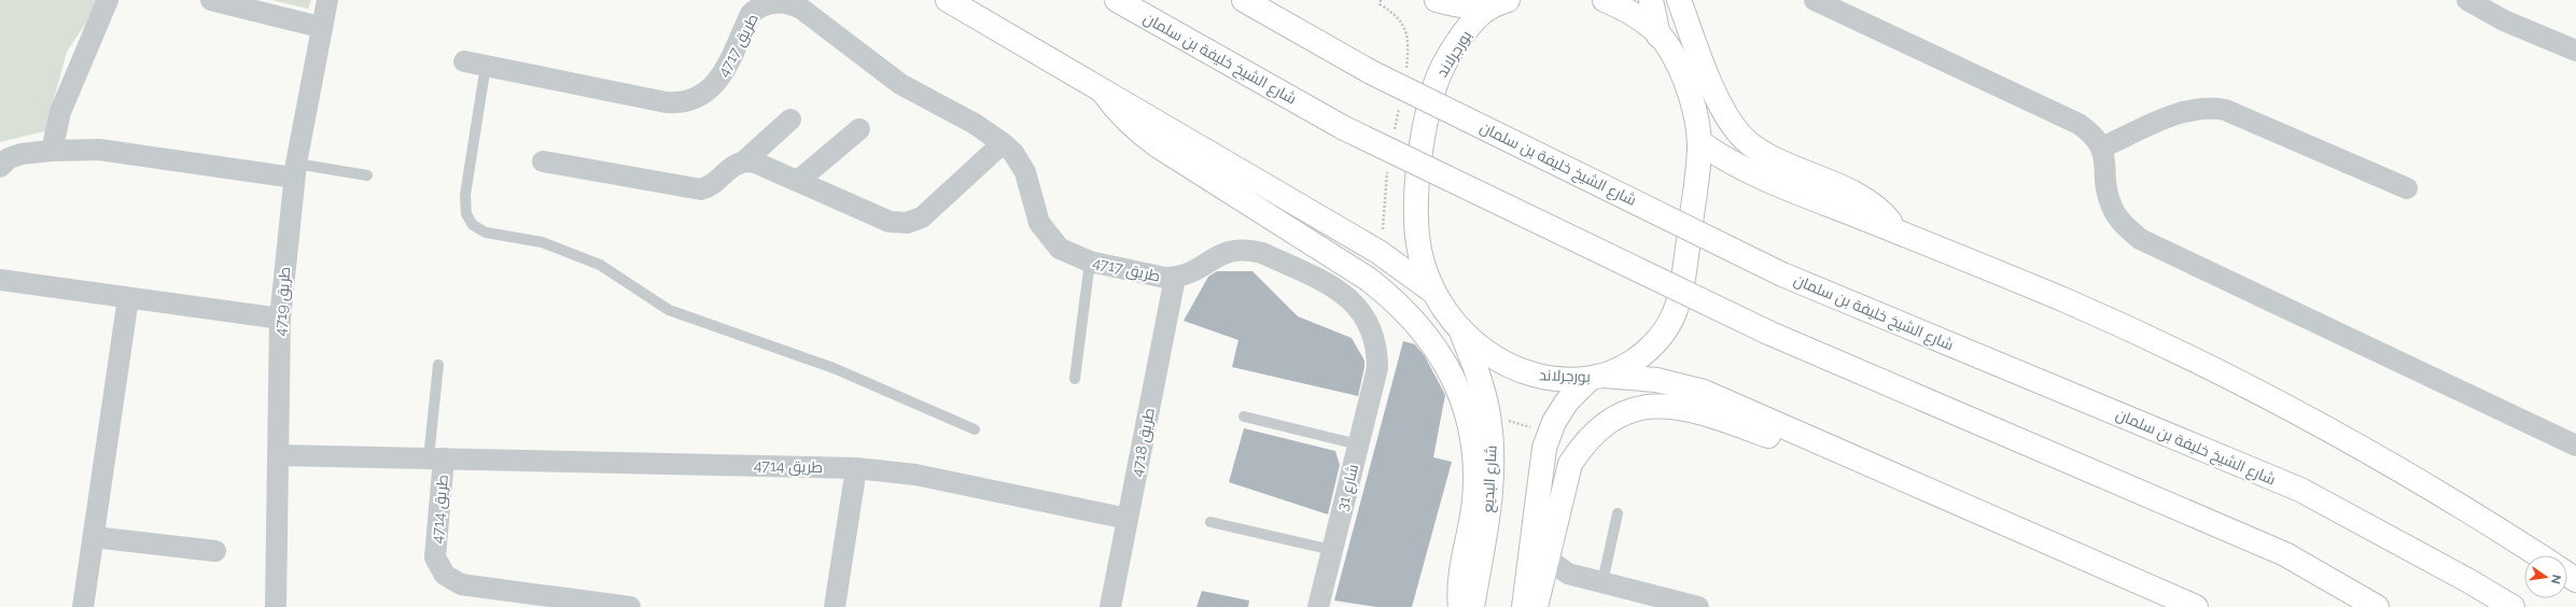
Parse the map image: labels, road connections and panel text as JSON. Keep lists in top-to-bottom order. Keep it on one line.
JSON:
{"streets":{"main road":["بورجرلاند","شارع الشيخ خليفة بن سلمان","شارع البديع"],"street":["طريق 4717","طريق 4719","طريق 4718","طريق 4714","شارع 31"]},"crossings":[["طريق 4717","طريق 4718"],["طريق 4717","شارع 31"],["بورجرلاند","شارع البديع"],["طريق 4719","طريق 4714"],["طريق 4718","طريق 4714"]],"north":"right"}
